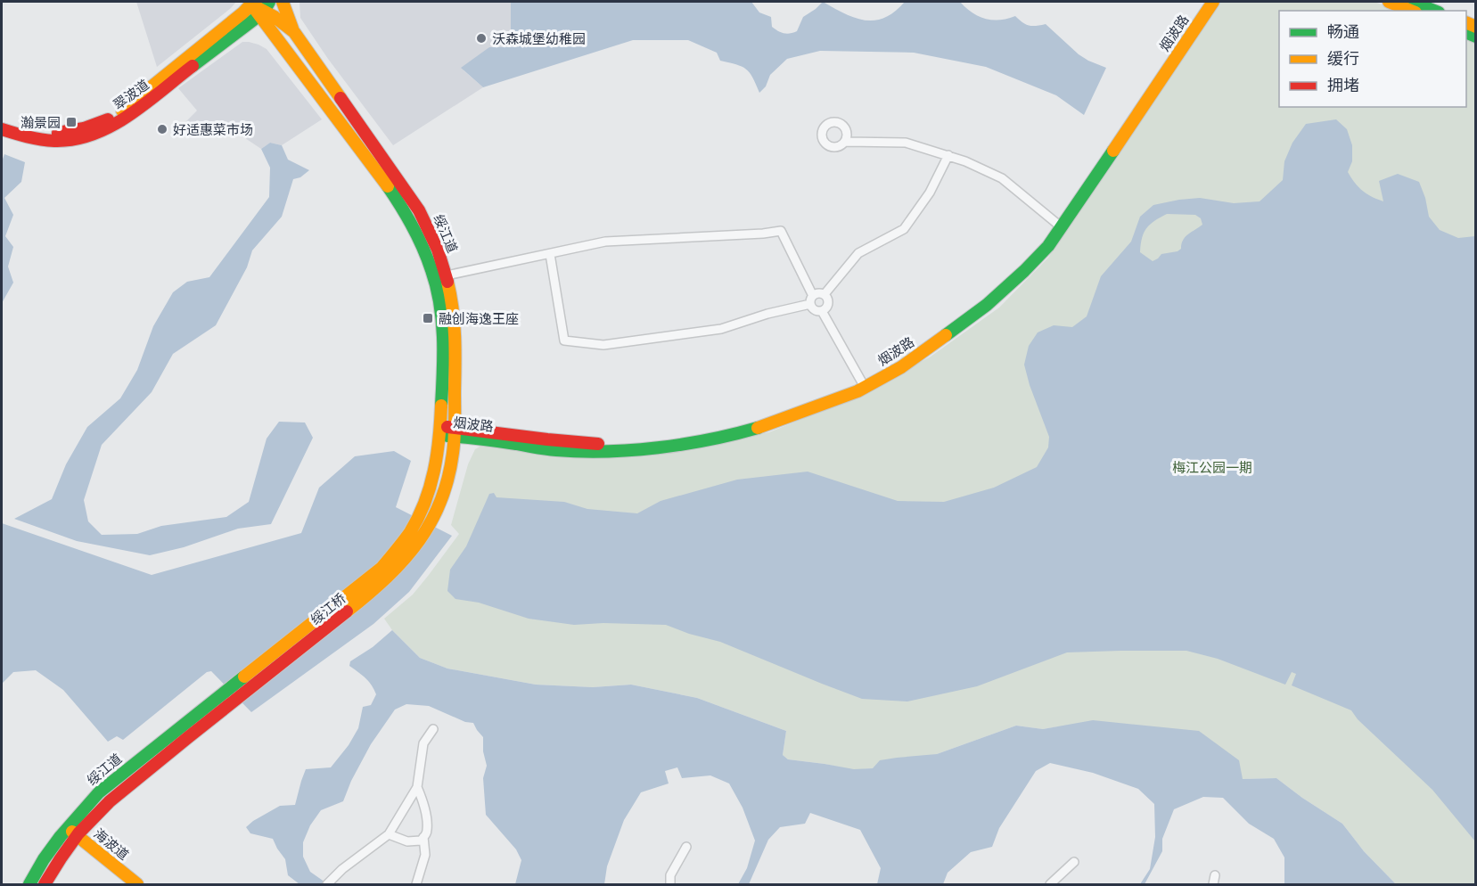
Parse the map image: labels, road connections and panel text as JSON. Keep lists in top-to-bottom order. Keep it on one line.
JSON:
{"streets":{"main road":["烟波路","翠波道","绥江道","绥江桥","海波道"]},"crossings":[["烟波路","绥江道"],["翠波道","绥江道"],["绥江道","绥江桥"],["绥江道","海波道"]],"parks":["梅江公园一期"],"places":{"other":["沃森城堡幼稚园","好适惠菜市场"],"transit":["瀚景园","融创海逸王座"]},"legend":["畅通","缓行","拥堵"]}
